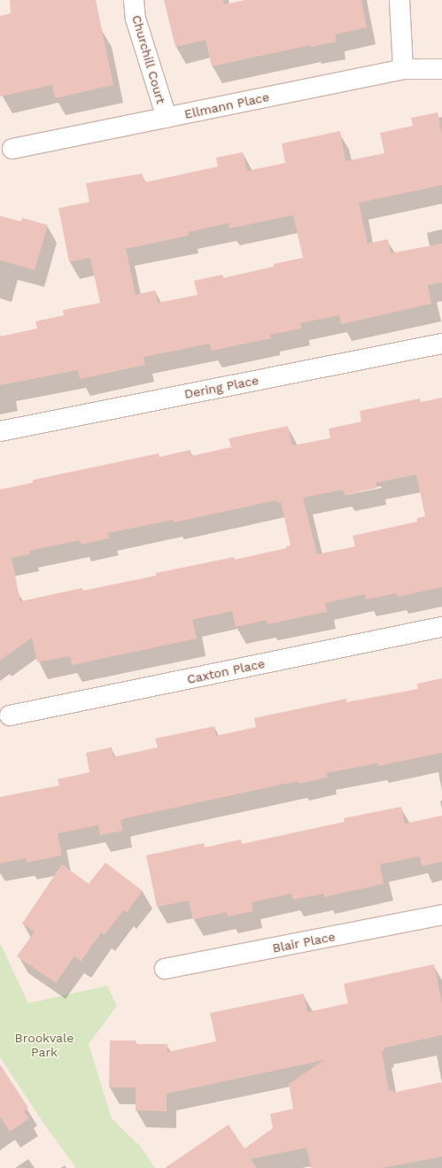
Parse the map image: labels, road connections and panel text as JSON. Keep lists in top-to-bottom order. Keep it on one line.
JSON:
{"streets":{"street":["Churchill Court","Ellmann Place","Dering Place","Caxton Place","Blair Place"]},"crossings":[["Churchill Court","Ellmann Place"]],"parks":["Brookvale Park"]}
